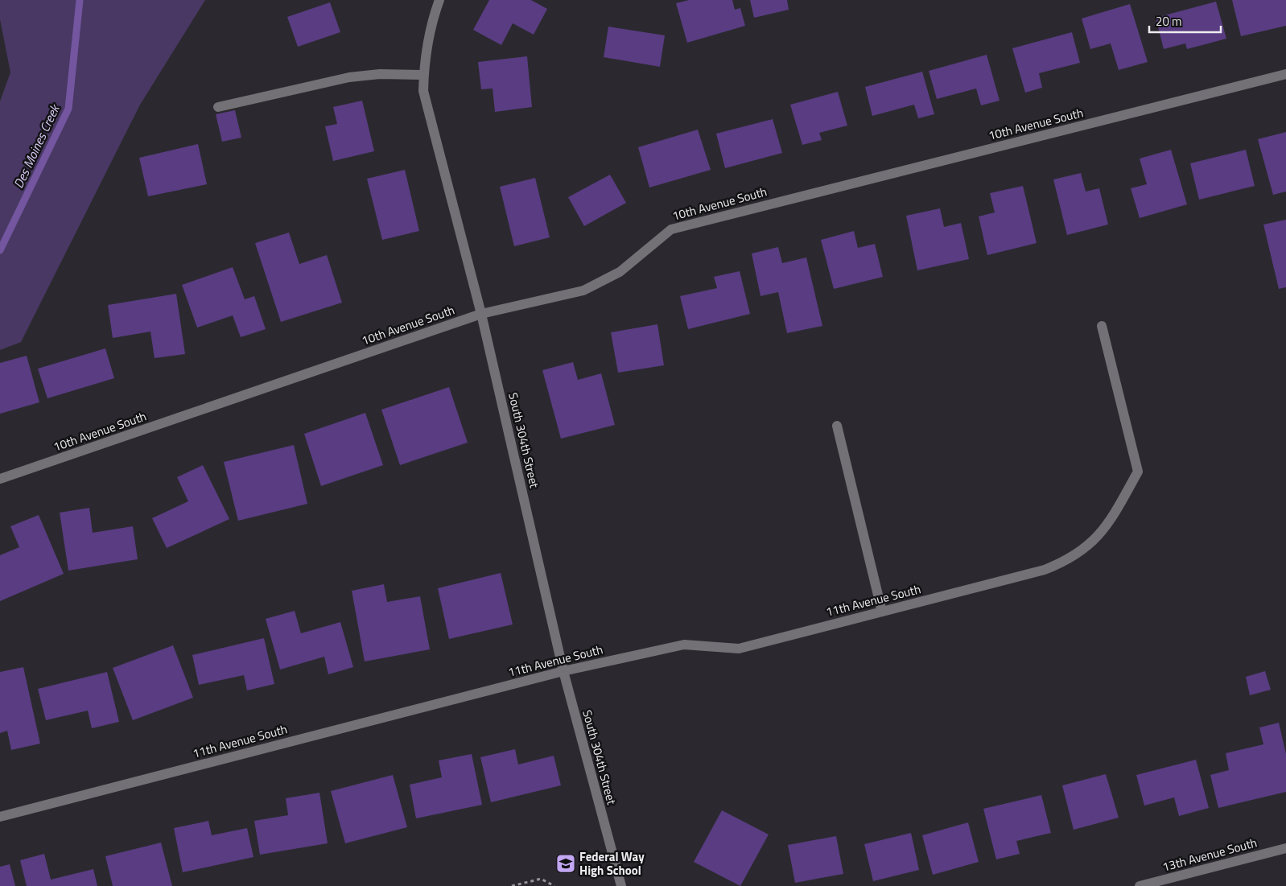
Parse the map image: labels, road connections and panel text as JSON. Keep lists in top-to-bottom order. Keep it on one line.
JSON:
{"streets":{"street":["10th Avenue South","South 304th Street","11th Avenue South","13th Avenue South"]},"crossings":[["10th Avenue South","South 304th Street"],["South 304th Street","11th Avenue South"]],"water":["Des Moines Creek"],"places":{"school or university":["Federal Way High School"]},"scale_bar":"20 m"}
